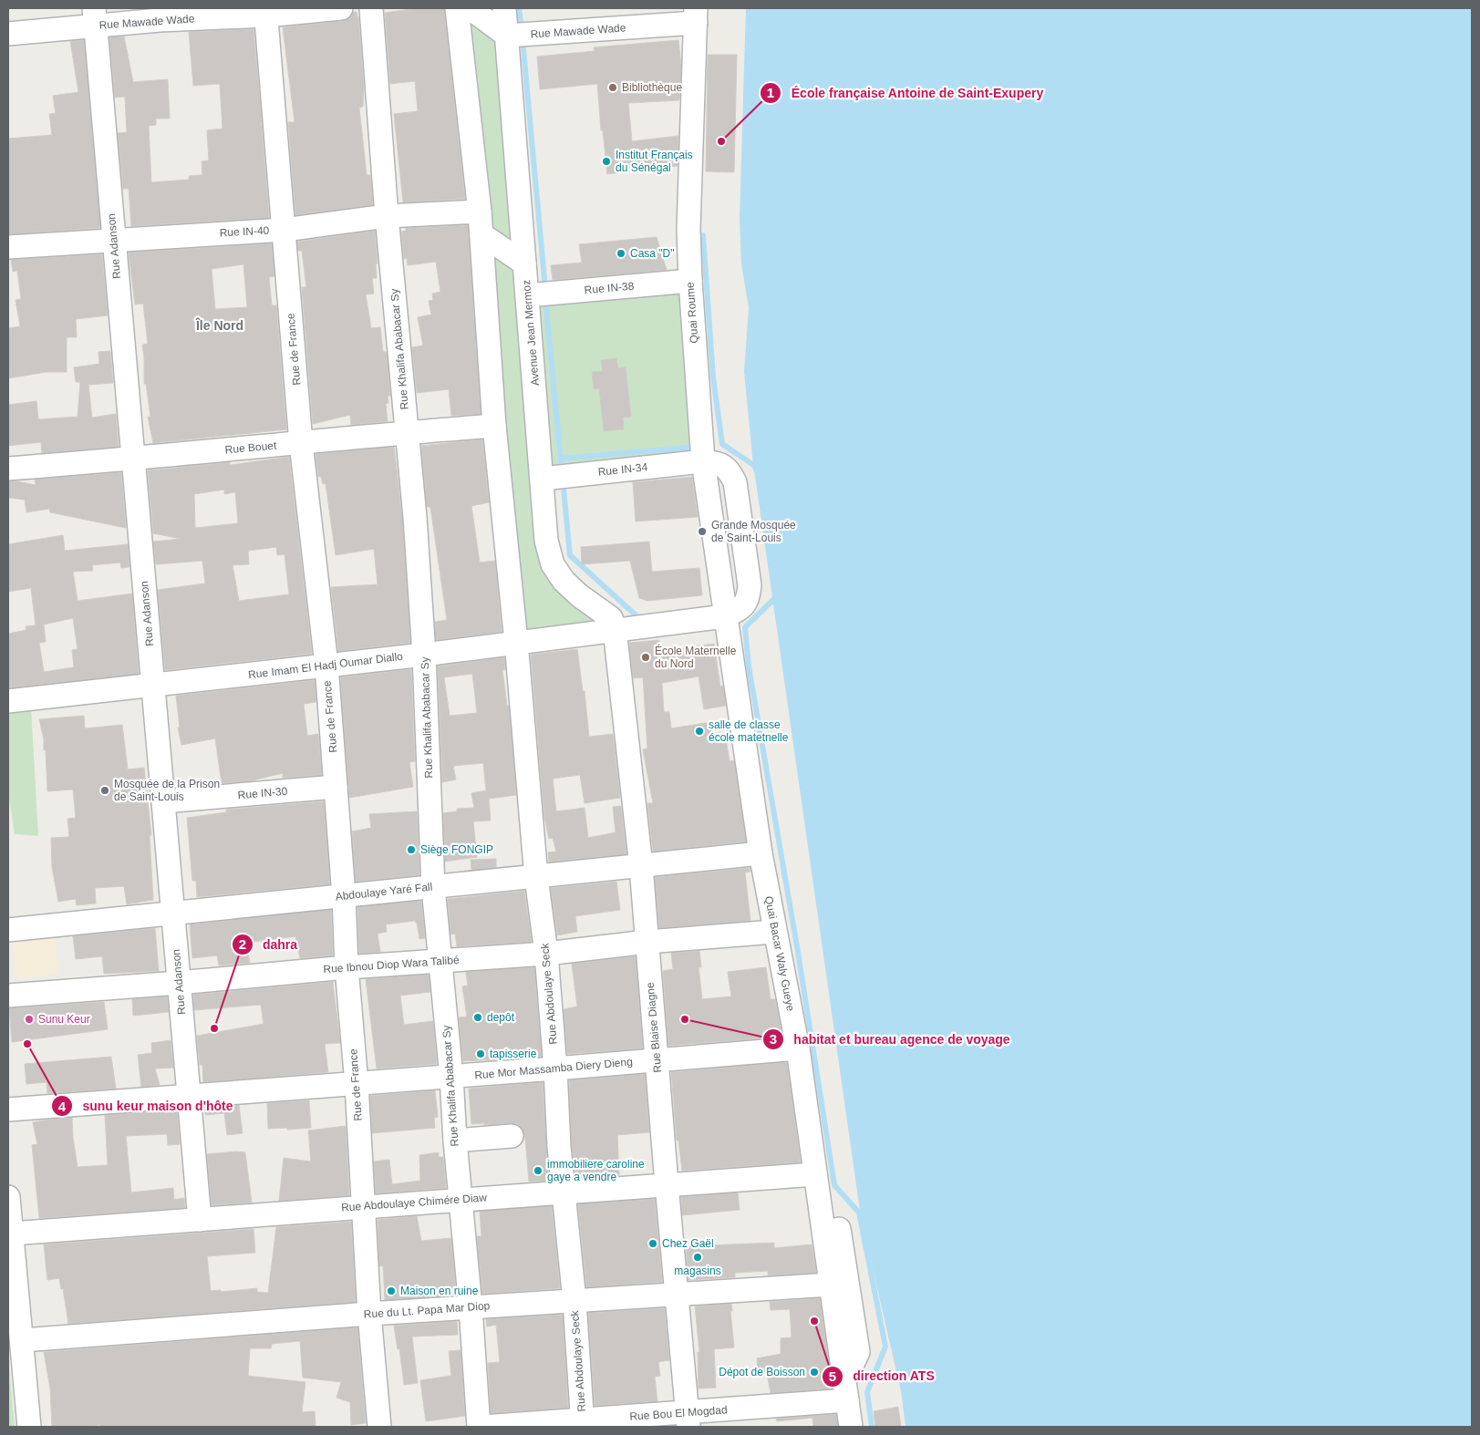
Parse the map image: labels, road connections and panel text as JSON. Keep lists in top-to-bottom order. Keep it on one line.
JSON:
{"streets":{"street":["Rue Mawade Wade","Rue IN-40","Rue Adanson","Rue IN-38","Quai Roume","Avenue Jean Mermoz","Rue de France","Rue Khalifa Ababacar Sy","Rue Bouet","Rue IN-34","Rue Imam El Hadj Oumar Diallo","Rue IN-30","Abdoulaye Yaré Fall","Quai Bacar Waly Gueye","Rue Ibnou Diop Wara Talibé","Rue Abdoulaye Seck","Rue Blaise Diagne","Rue Mor Massamba Diery Dieng","Rue Abdoulaye Chimére Diaw","Rue du Lt. Papa Mar Diop","Rue Bou El Mogdad"]},"crossings":[["Rue Mawade Wade","Rue Adanson"],["Rue Mawade Wade","Quai Roume"],["Rue Mawade Wade","Avenue Jean Mermoz"],["Rue Mawade Wade","Rue de France"],["Rue IN-40","Rue Adanson"],["Rue IN-40","Rue de France"],["Rue IN-40","Rue Khalifa Ababacar Sy"],["Rue Adanson","Rue Bouet"],["Rue Adanson","Rue Imam El Hadj Oumar Diallo"],["Rue Adanson","Rue IN-30"],["Rue Adanson","Abdoulaye Yaré Fall"],["Rue Adanson","Rue Ibnou Diop Wara Talibé"],["Rue Adanson","Rue Mor Massamba Diery Dieng"],["Rue Adanson","Rue Abdoulaye Chimére Diaw"],["Rue IN-38","Quai Roume"],["Rue IN-38","Avenue Jean Mermoz"],["Quai Roume","Rue IN-34"],["Quai Roume","Rue Imam El Hadj Oumar Diallo"],["Quai Roume","Quai Bacar Waly Gueye"],["Avenue Jean Mermoz","Rue IN-34"],["Avenue Jean Mermoz","Rue Imam El Hadj Oumar Diallo"],["Avenue Jean Mermoz","Rue Blaise Diagne"],["Rue de France","Rue Bouet"],["Rue de France","Rue Imam El Hadj Oumar Diallo"],["Rue de France","Rue IN-30"],["Rue de France","Abdoulaye Yaré Fall"],["Rue de France","Rue Ibnou Diop Wara Talibé"],["Rue de France","Rue Mor Massamba Diery Dieng"],["Rue de France","Rue Abdoulaye Chimére Diaw"],["Rue de France","Rue du Lt. Papa Mar Diop"],["Rue Khalifa Ababacar Sy","Rue Bouet"],["Rue Khalifa Ababacar Sy","Rue Imam El Hadj Oumar Diallo"],["Rue Khalifa Ababacar Sy","Abdoulaye Yaré Fall"],["Rue Khalifa Ababacar Sy","Rue Ibnou Diop Wara Talibé"],["Rue Khalifa Ababacar Sy","Rue Mor Massamba Diery Dieng"],["Rue Khalifa Ababacar Sy","Rue Abdoulaye Chimére Diaw"],["Rue Khalifa Ababacar Sy","Rue du Lt. Papa Mar Diop"],["Rue Imam El Hadj Oumar Diallo","Quai Bacar Waly Gueye"],["Rue Imam El Hadj Oumar Diallo","Rue Abdoulaye Seck"],["Rue Imam El Hadj Oumar Diallo","Rue Blaise Diagne"],["Abdoulaye Yaré Fall","Quai Bacar Waly Gueye"],["Abdoulaye Yaré Fall","Rue Abdoulaye Seck"],["Abdoulaye Yaré Fall","Rue Blaise Diagne"],["Quai Bacar Waly Gueye","Rue Ibnou Diop Wara Talibé"],["Quai Bacar Waly Gueye","Rue Mor Massamba Diery Dieng"],["Quai Bacar Waly Gueye","Rue Abdoulaye Chimére Diaw"],["Quai Bacar Waly Gueye","Rue du Lt. Papa Mar Diop"],["Quai Bacar Waly Gueye","Rue Bou El Mogdad"],["Rue Ibnou Diop Wara Talibé","Rue Abdoulaye Seck"],["Rue Ibnou Diop Wara Talibé","Rue Blaise Diagne"],["Rue Abdoulaye Seck","Rue Mor Massamba Diery Dieng"],["Rue Abdoulaye Seck","Rue Abdoulaye Chimére Diaw"],["Rue Abdoulaye Seck","Rue du Lt. Papa Mar Diop"],["Rue Abdoulaye Seck","Rue Bou El Mogdad"],["Rue Blaise Diagne","Rue Mor Massamba Diery Dieng"],["Rue Blaise Diagne","Rue Abdoulaye Chimére Diaw"],["Rue Blaise Diagne","Rue du Lt. Papa Mar Diop"],["Rue Blaise Diagne","Rue Bou El Mogdad"]],"districts":["Île Nord"],"places":["Bibliothèque","École française Antoine de Saint-Exupery","Institut Français du Sénégal","Casa \"D\"","Grande Mosquée de Saint-Louis","École Maternelle du Nord","salle de classe école matetnelle","Mosquée de la Prison de Saint-Louis","Siège FONGIP","depôt","Sunu Keur","habitat et bureau agence de voyage","dahra","sunu keur maison d'hôte","tapisserie","immobiliere caroline gaye a vendre","Chez Gaël","magasins","Maison en ruine","direction ATS","Dépot de Boisson"]}
